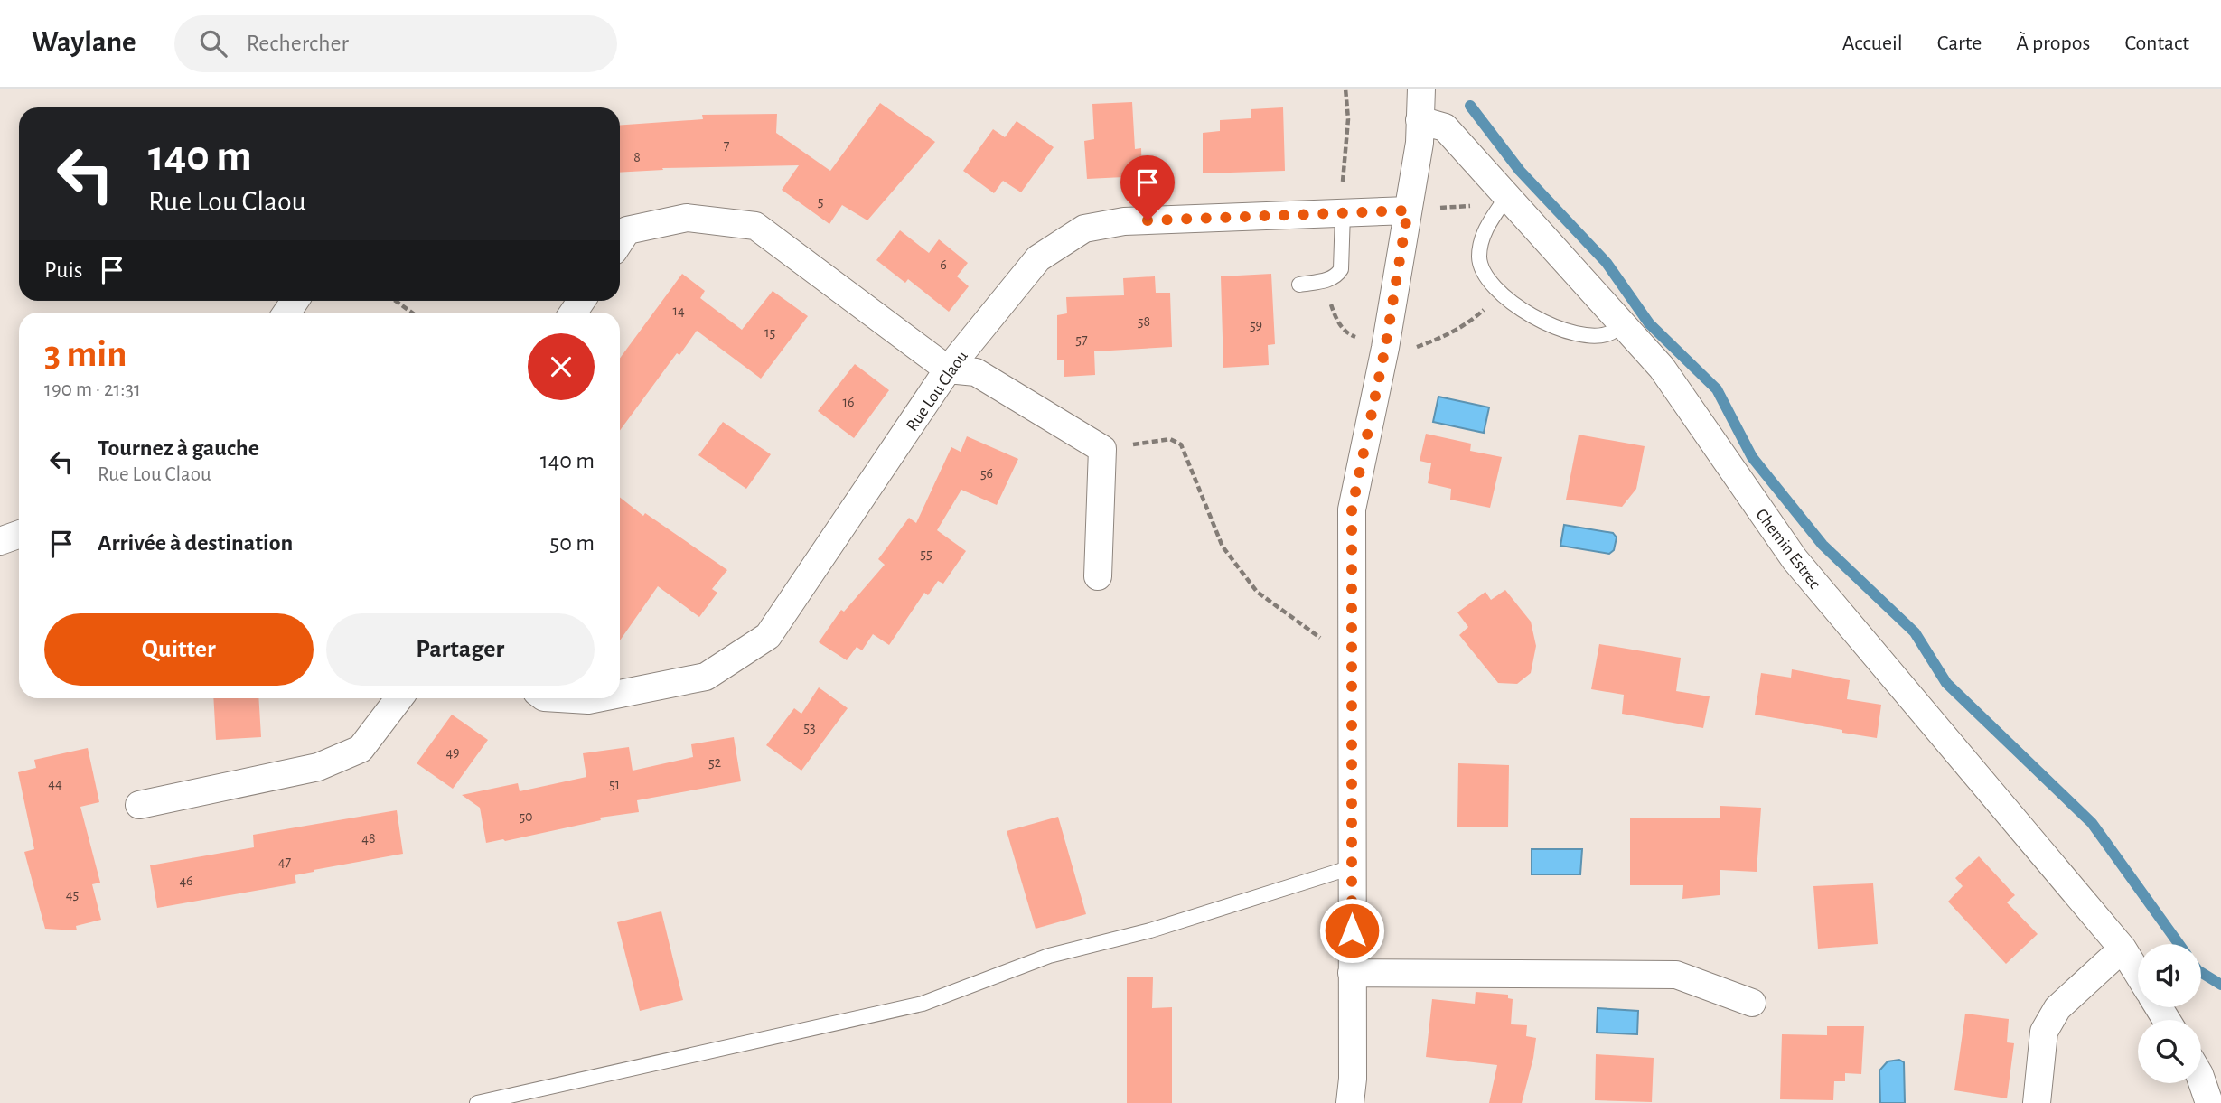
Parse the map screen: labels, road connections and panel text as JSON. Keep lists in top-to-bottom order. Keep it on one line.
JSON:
{"streets":{"street":["Rue Lou Claou","Chemin Estrec"]},"house_numbers":["7","8","5","6","14","58","59","15","57","16","56","55","53","49","52","44","51","50","48","47","46","45"],"page":{"header":"Waylane","search":"Rechercher","nav":["Accueil","Carte","À propos","Contact"],"turn":["140 m","Rue Lou Claou"],"then":"Puis","heading":["3 min","190 m · 21:31"],"list":[{"name":"Tournez à gauche","note":"Rue Lou Claou","value":"140 m"},{"name":"Arrivée à destination","value":"50 m"}],"buttons":["Quitter","Partager"]}}
